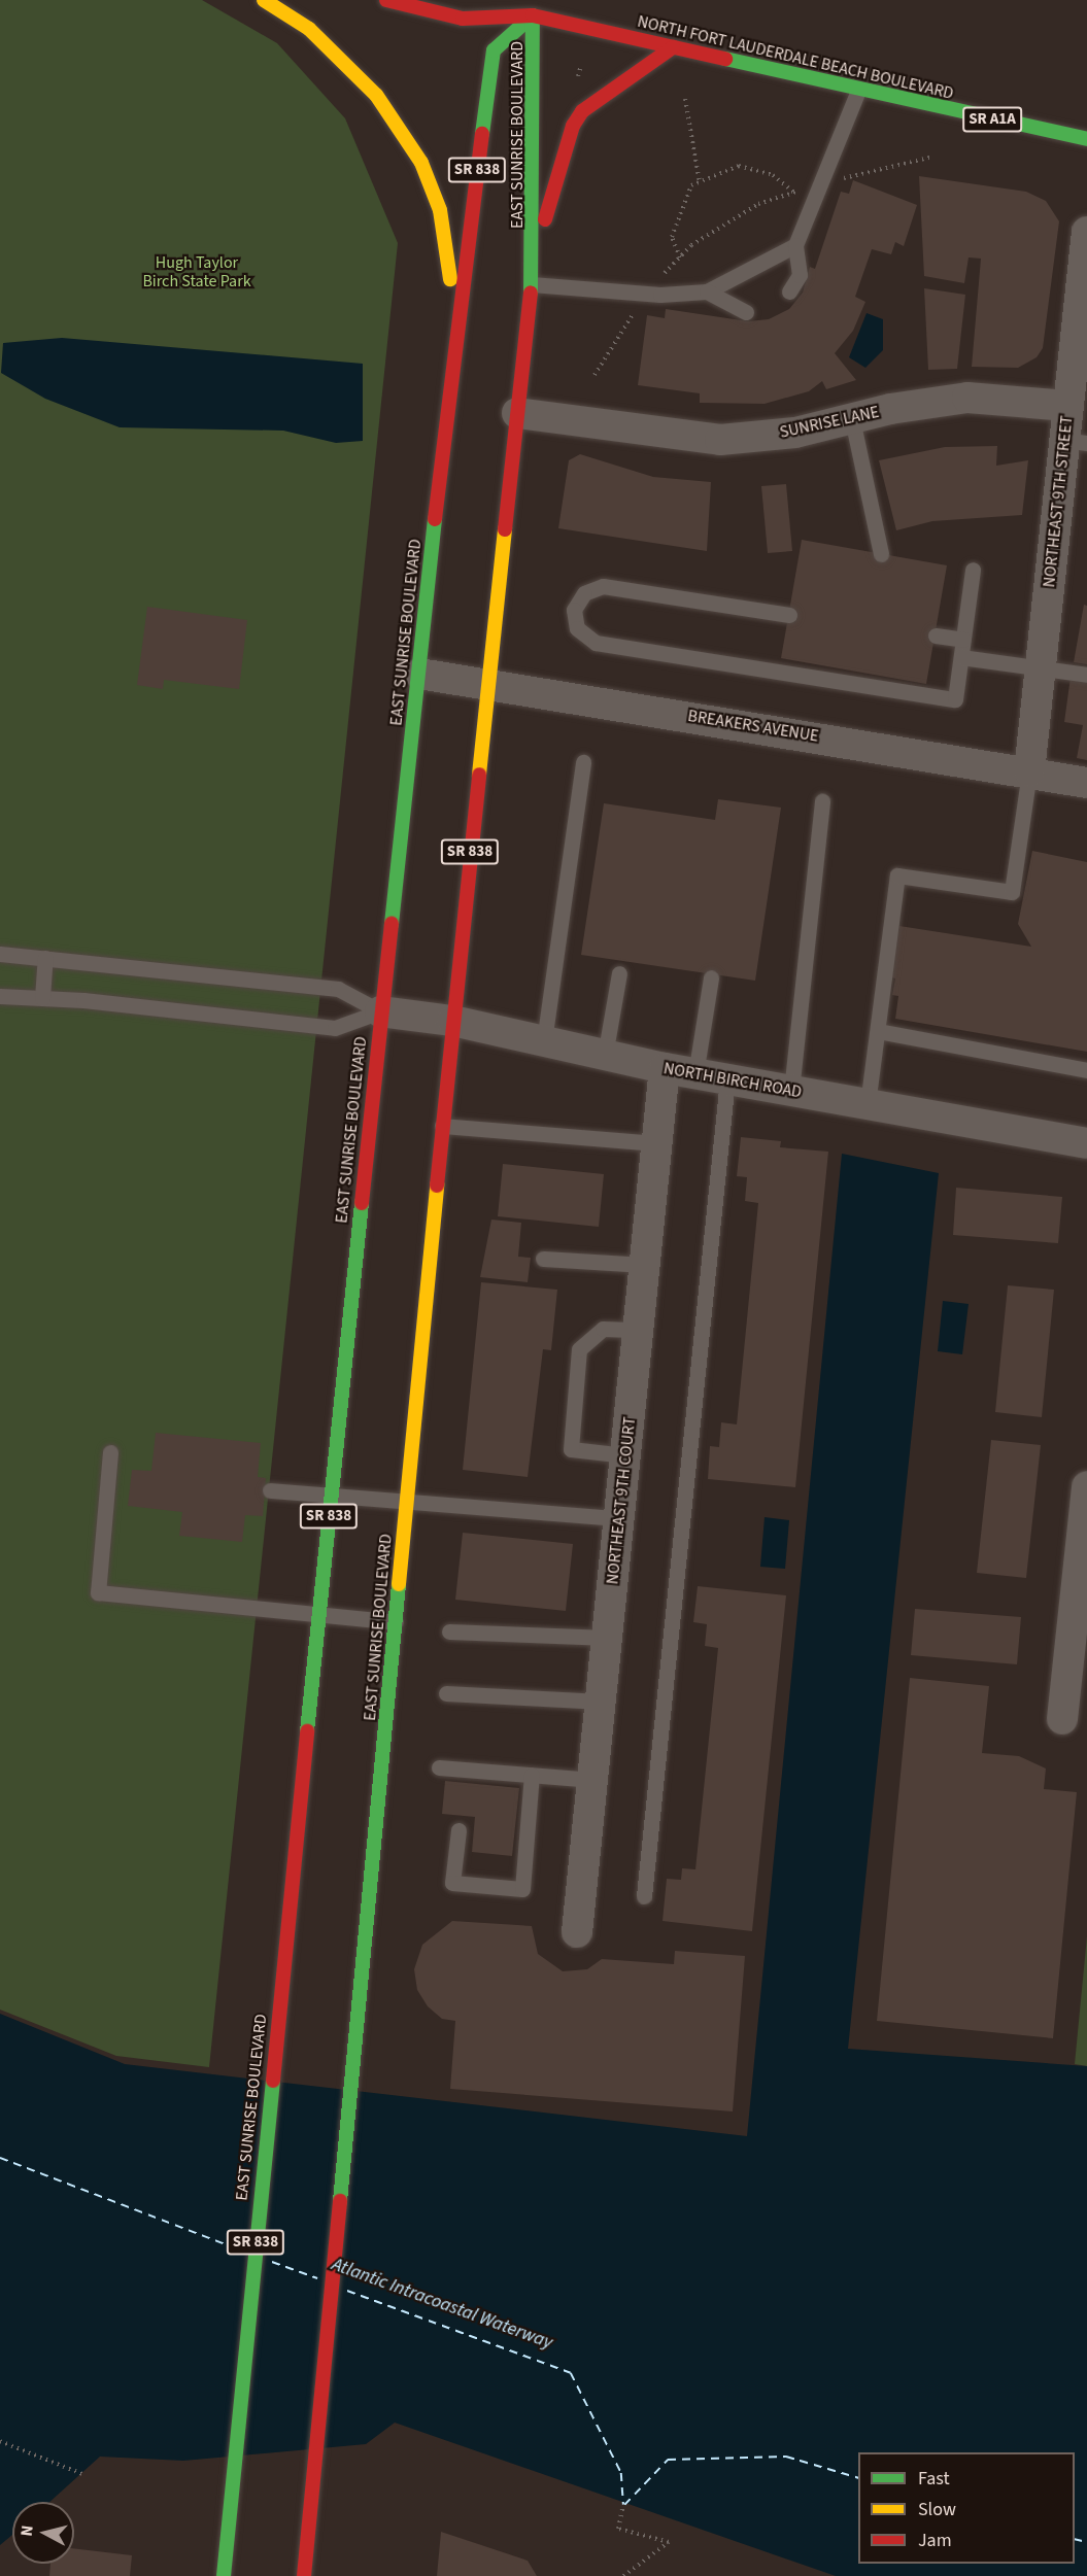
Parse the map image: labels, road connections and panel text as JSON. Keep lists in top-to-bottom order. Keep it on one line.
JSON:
{"streets":{"main road":["NORTH FORT LAUDERDALE BEACH BOULEVARD","SR A1A","EAST SUNRISE BOULEVARD","SR 838"],"street":["SUNRISE LANE","NORTHEAST 9TH STREET","BREAKERS AVENUE","NORTH BIRCH ROAD","NORTHEAST 9TH COURT"]},"crossings":[["NORTH FORT LAUDERDALE BEACH BOULEVARD","EAST SUNRISE BOULEVARD"],["EAST SUNRISE BOULEVARD","SUNRISE LANE"],["EAST SUNRISE BOULEVARD","BREAKERS AVENUE"],["EAST SUNRISE BOULEVARD","NORTH BIRCH ROAD"],["SUNRISE LANE","NORTHEAST 9TH STREET"],["NORTHEAST 9TH STREET","BREAKERS AVENUE"],["NORTH BIRCH ROAD","NORTHEAST 9TH COURT"]],"water":["Atlantic Intracoastal Waterway"],"parks":["Hugh Taylor Birch State Park"],"legend":["Fast","Slow","Jam"],"north":"left"}
